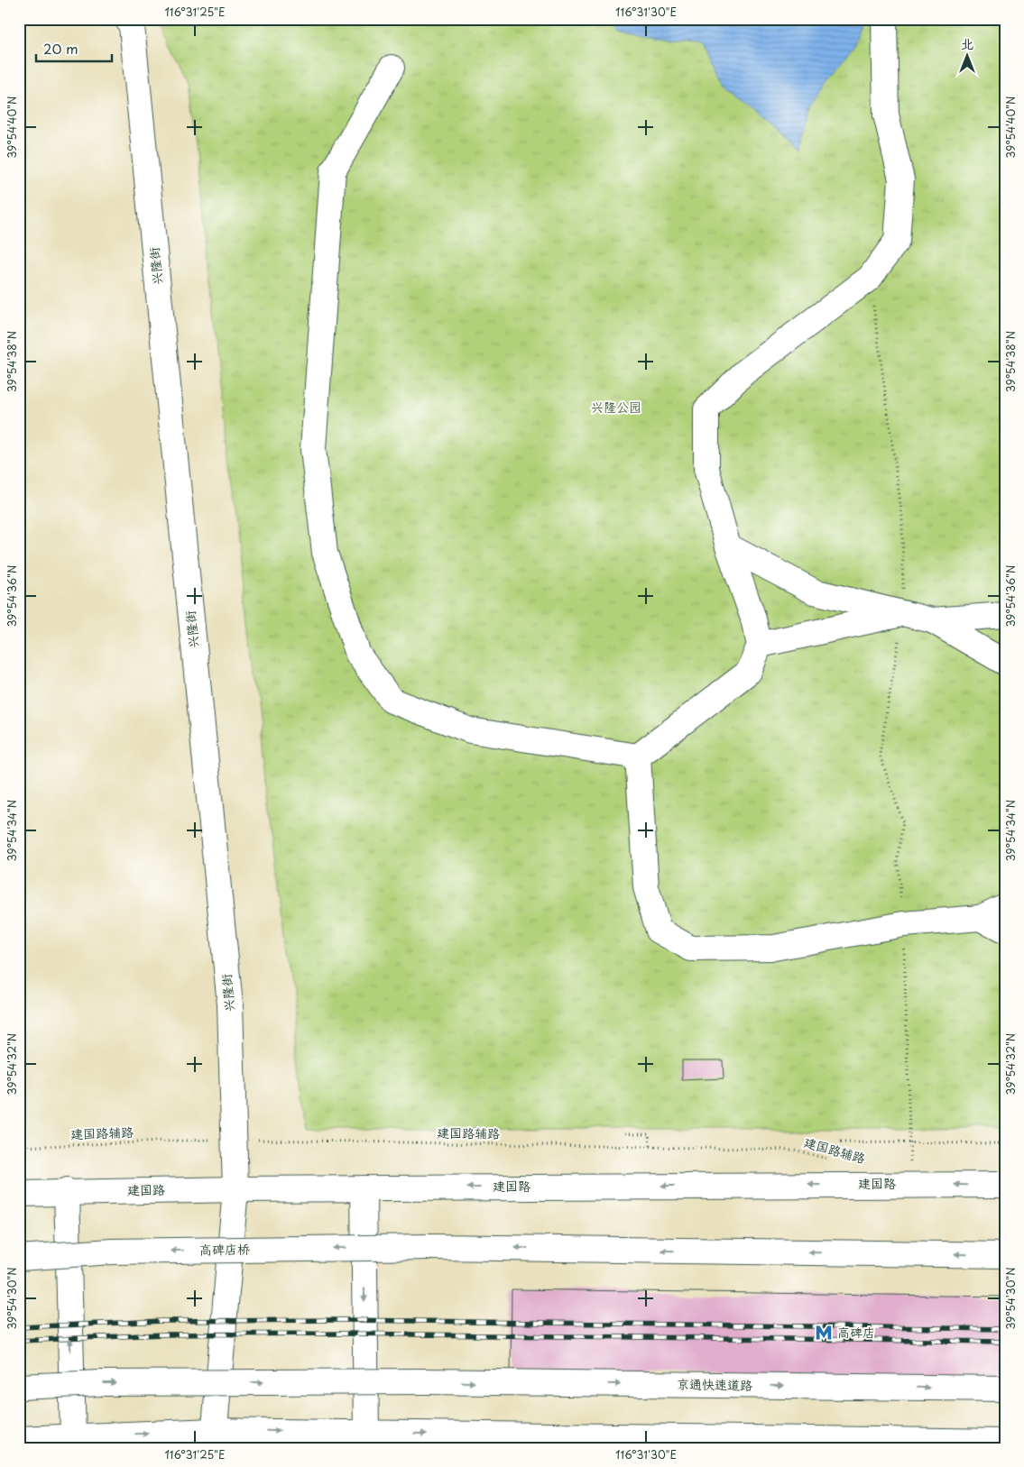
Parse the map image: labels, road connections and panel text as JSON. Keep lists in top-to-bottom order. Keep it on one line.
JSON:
{"streets":{"main road":["兴隆街","建国路","高碑店桥","京通快速道路"],"path":["建国路辅路"]},"crossings":[["兴隆街","建国路辅路"],["兴隆街","建国路"]],"one_way":["建国路"],"parks":["兴隆公园"],"places":{"metro station":["高碑店"]},"scale_bar":"20 m","north":"top","coordinates":["116°31'25\"E","116°31'30\"E","39°54'40\"N","39°54'38\"N","39°54'36\"N","39°54'34\"N","39°54'32\"N","39°54'30\"N"]}
